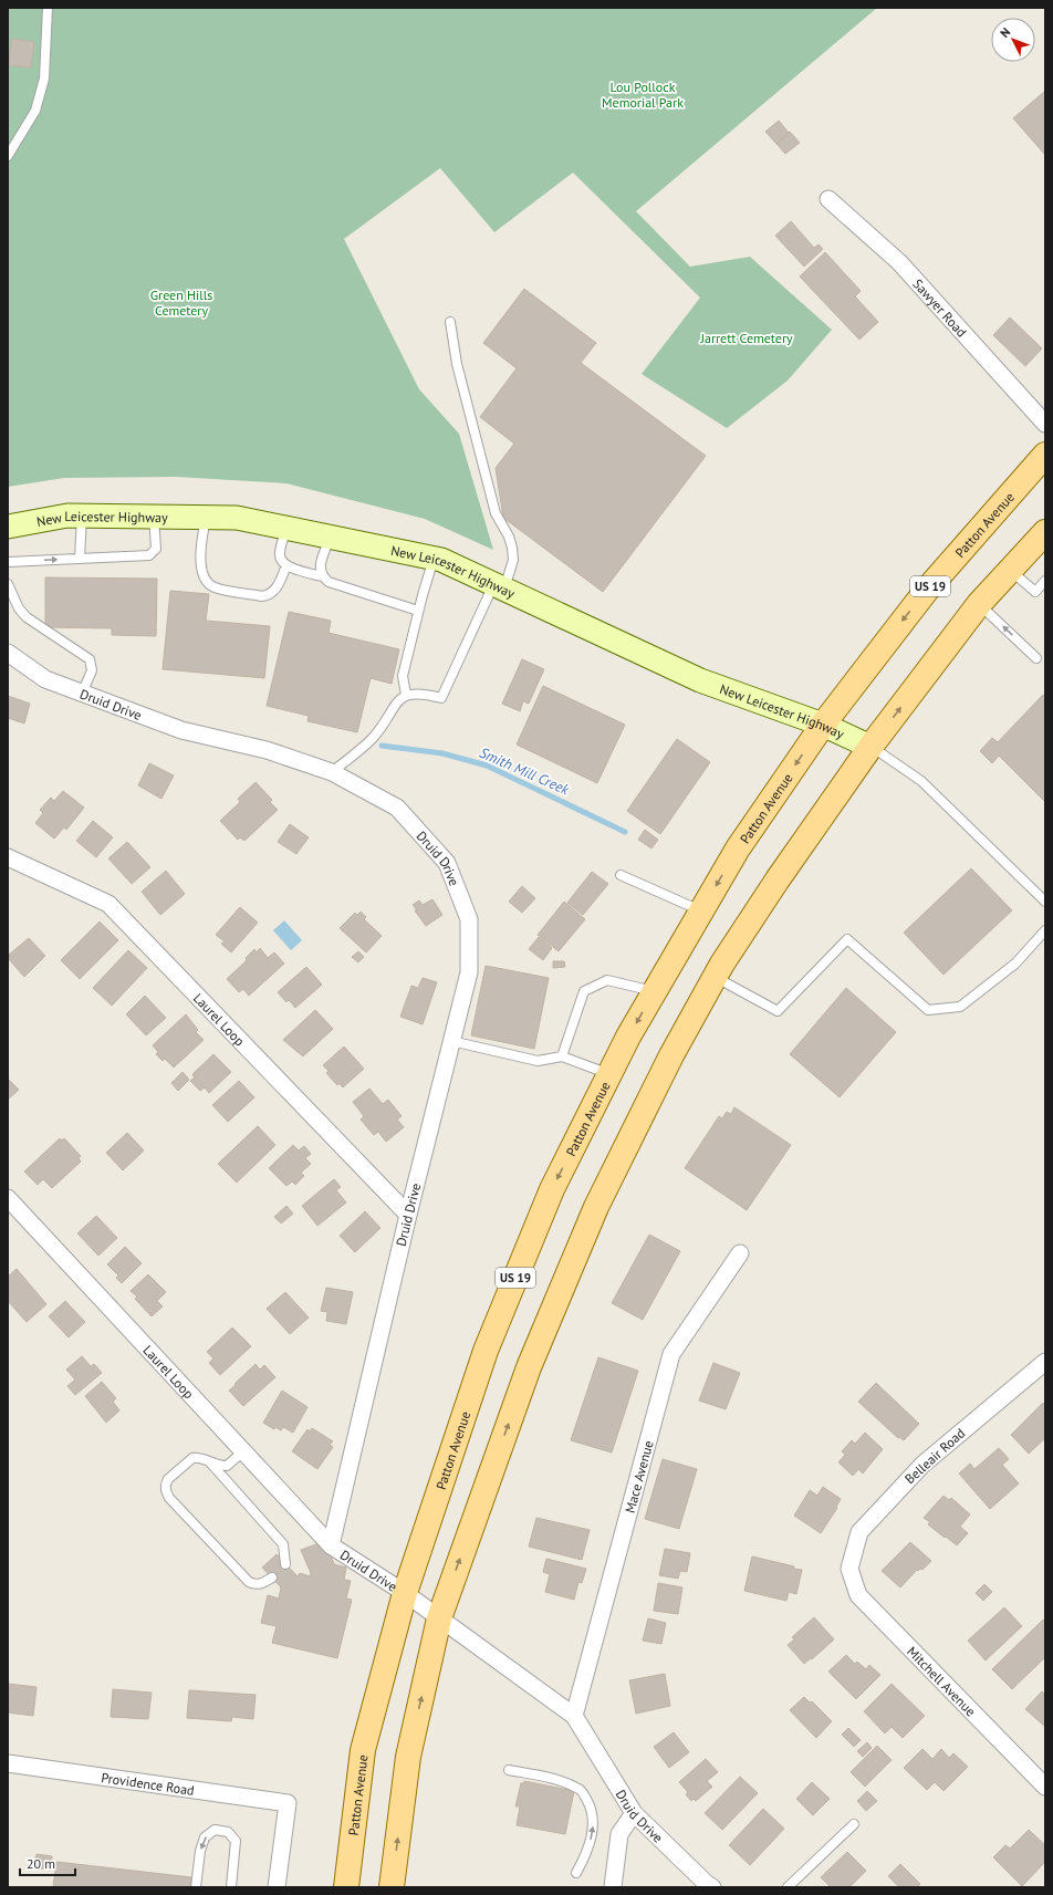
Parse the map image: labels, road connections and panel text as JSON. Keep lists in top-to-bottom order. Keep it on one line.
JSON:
{"streets":{"main road":["New Leicester Highway","Patton Avenue","US 19"],"street":["Sawyer Road","Druid Drive","Laurel Loop","Belleair Road","Mace Avenue","Mitchell Avenue","Providence Road"]},"crossings":[["New Leicester Highway","Patton Avenue"],["Patton Avenue","Druid Drive"],["Druid Drive","Laurel Loop"],["Druid Drive","Mace Avenue"],["Belleair Road","Mitchell Avenue"]],"water":["Smith Mill Creek"],"parks":["Lou Pollock Memorial Park","Green Hills Cemetery","Jarrett Cemetery"],"scale_bar":"20 m","north":"top left"}
